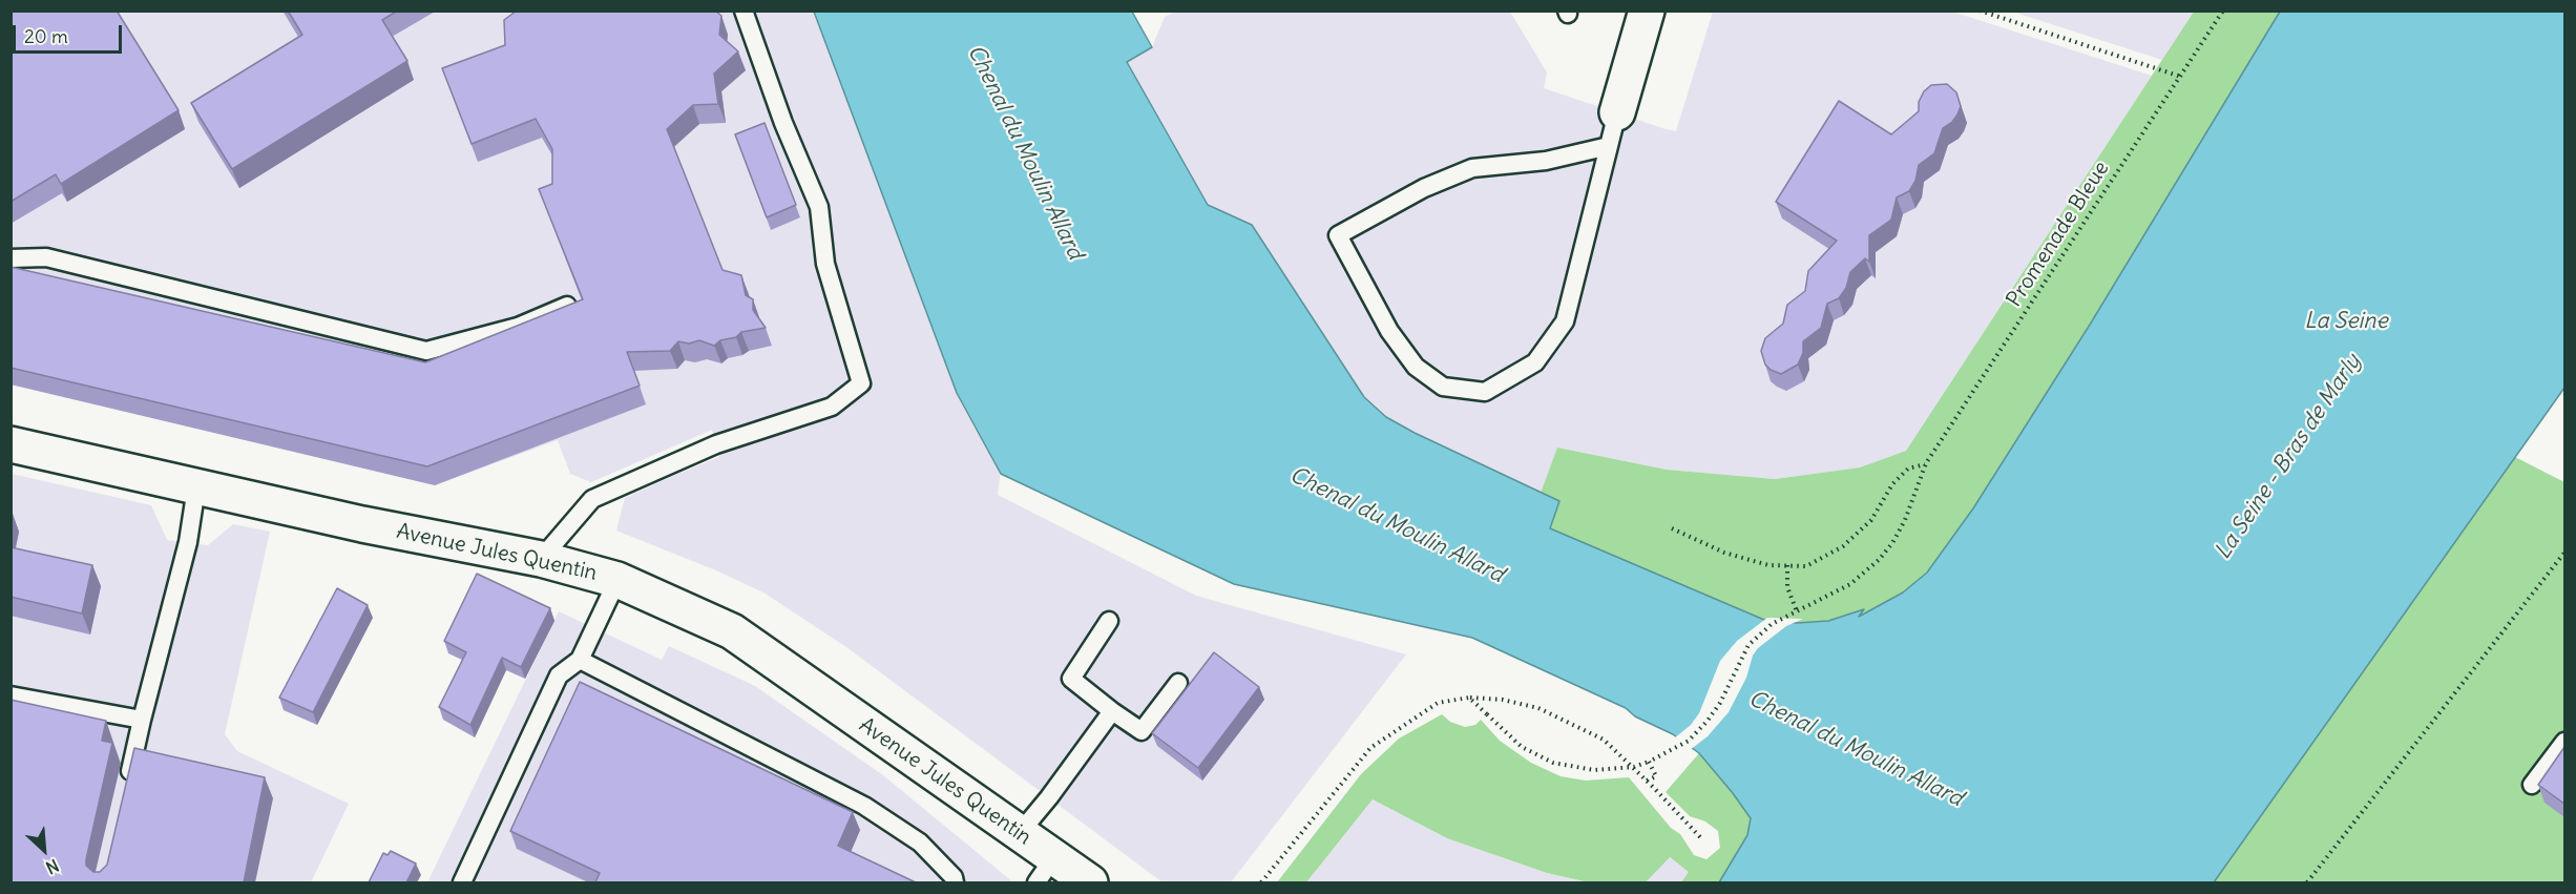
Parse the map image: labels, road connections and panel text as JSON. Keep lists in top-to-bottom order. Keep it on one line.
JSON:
{"streets":{"street":["Avenue Jules Quentin"],"path":["Promenade Bleue"]},"water":["Chenal du Moulin Allard","La Seine","La Seine - Bras de Marly"],"scale_bar":"20 m","north":"bottom right"}
